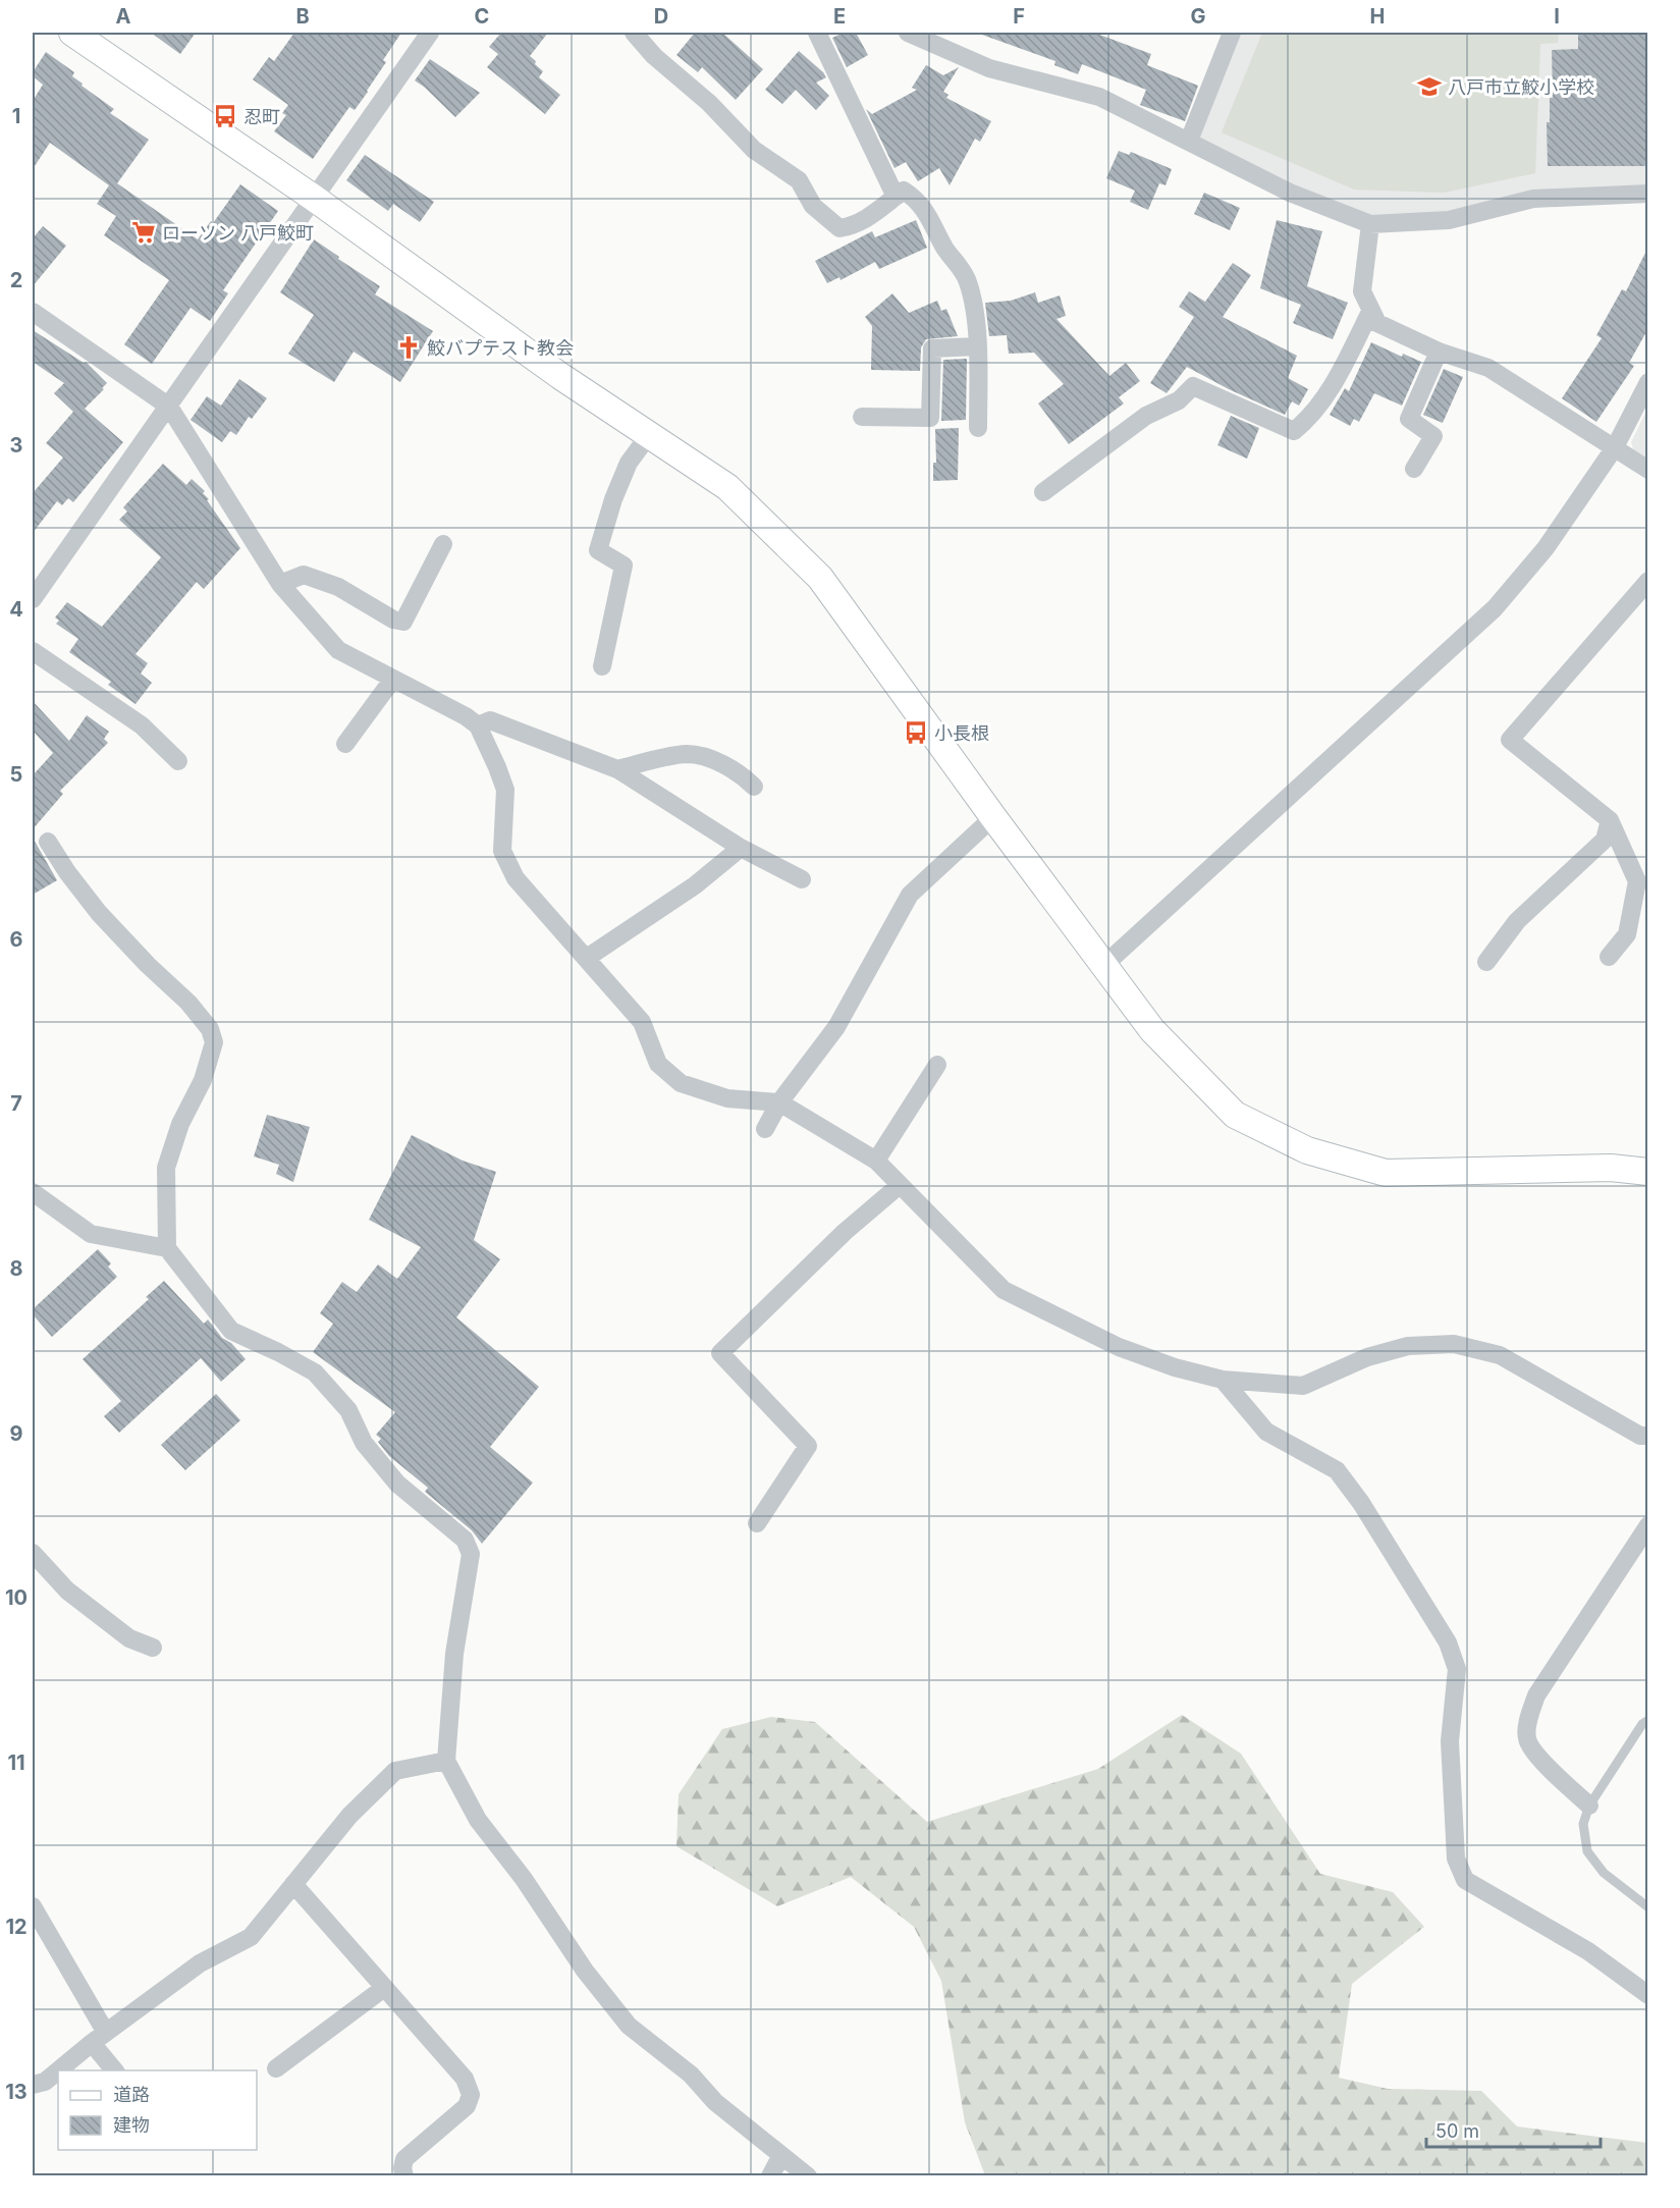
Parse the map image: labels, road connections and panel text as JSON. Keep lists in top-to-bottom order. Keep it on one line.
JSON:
{"places":{"school or university":["八戸市立鮫小学校"],"bus stop":["忍町","小長根"],"supermarket":["ローソン 八戸鮫町"],"church":["鮫バプテスト教会"]},"legend":["道路","建物"],"scale_bar":"50 m","grid":{"columns":["A","B","C","D","E","F","G","H","I"],"rows":["1","2","3","4","5","6","7","8","9","10","11","12","13"]}}
